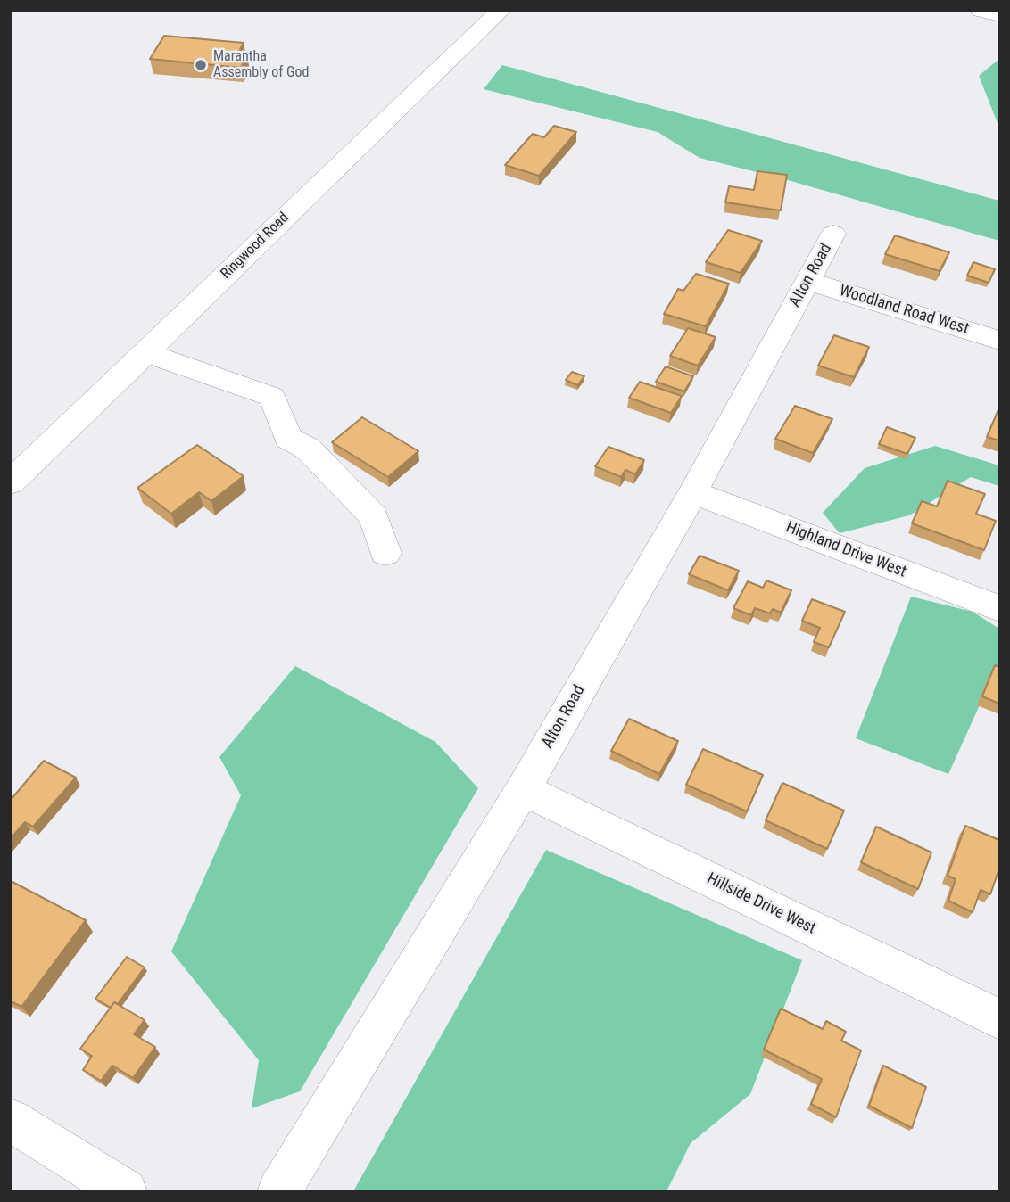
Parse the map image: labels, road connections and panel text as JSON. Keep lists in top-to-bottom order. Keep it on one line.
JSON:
{"streets":{"street":["Ringwood Road","Alton Road","Woodland Road West","Highland Drive West","Hillside Drive West"]},"crossings":[["Alton Road","Woodland Road West"],["Alton Road","Highland Drive West"],["Alton Road","Hillside Drive West"]],"places":["Marantha Assembly of God"]}
